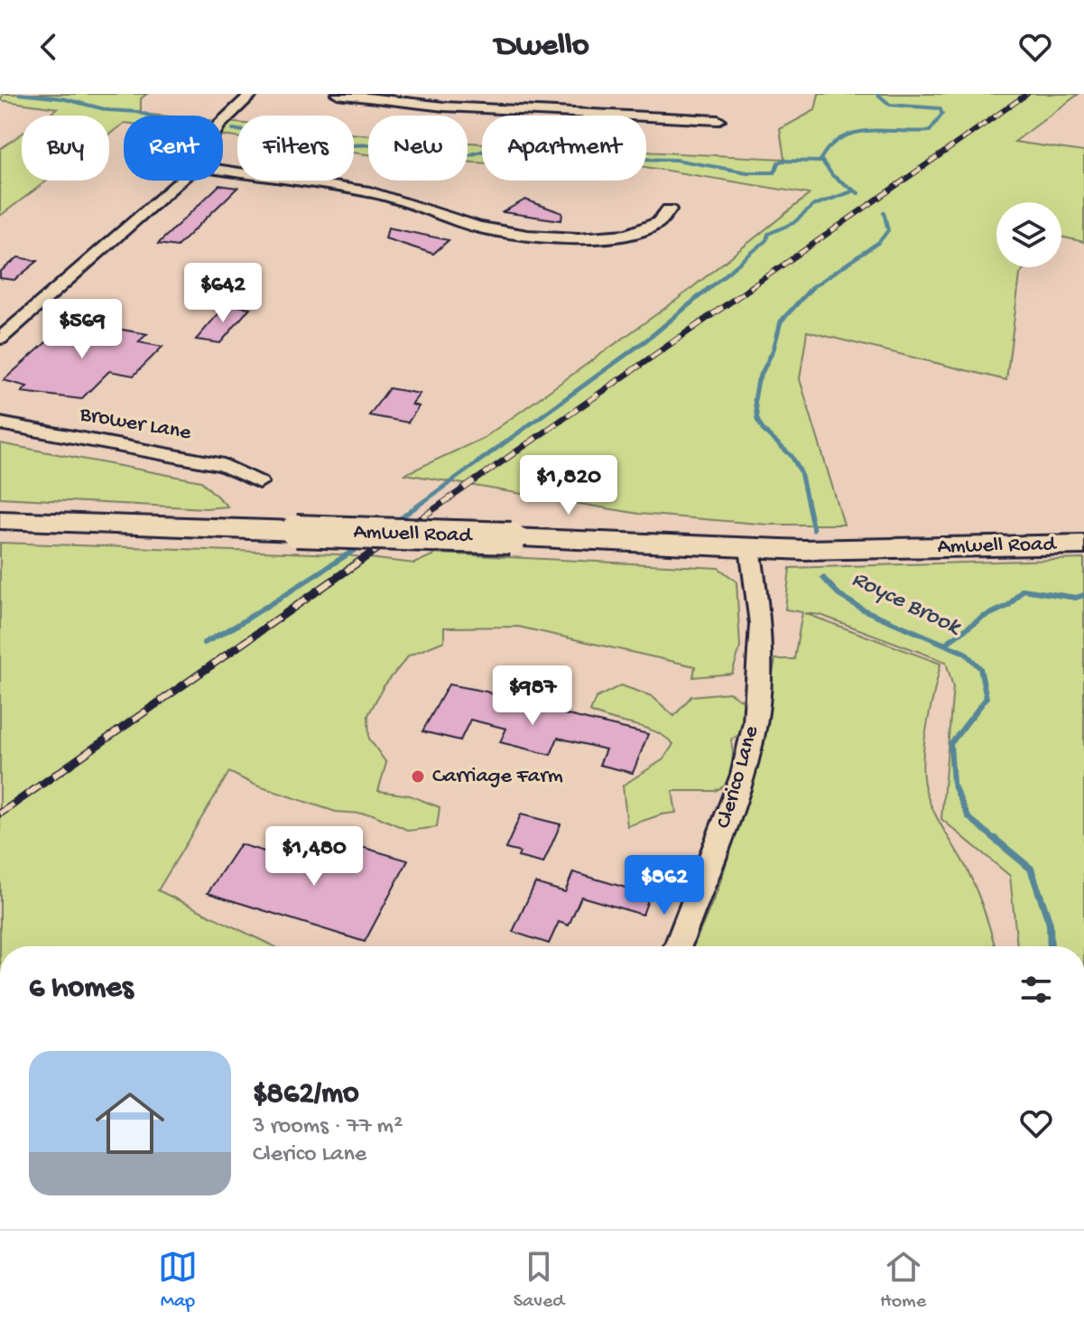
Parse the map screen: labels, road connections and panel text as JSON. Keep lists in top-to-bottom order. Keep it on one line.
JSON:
{"streets":{"main road":["Amwell Road"],"street":["Brower Lane","Clerico Lane"]},"crossings":[["Amwell Road","Clerico Lane"]],"water":["Royce Brook"],"places":["Carriage Farm"],"page":{"header":"Dwello","chip":["Buy","Rent","Filters","New","Apartment"],"price":["$642","$569","$1,820","$987","$1,480","$862"],"heading":"6 homes","list":[{"name":"$862/mo","note":"3 rooms · 77 m² · Clerico Lane"}],"tabs":["Map","Saved","Home"]}}
